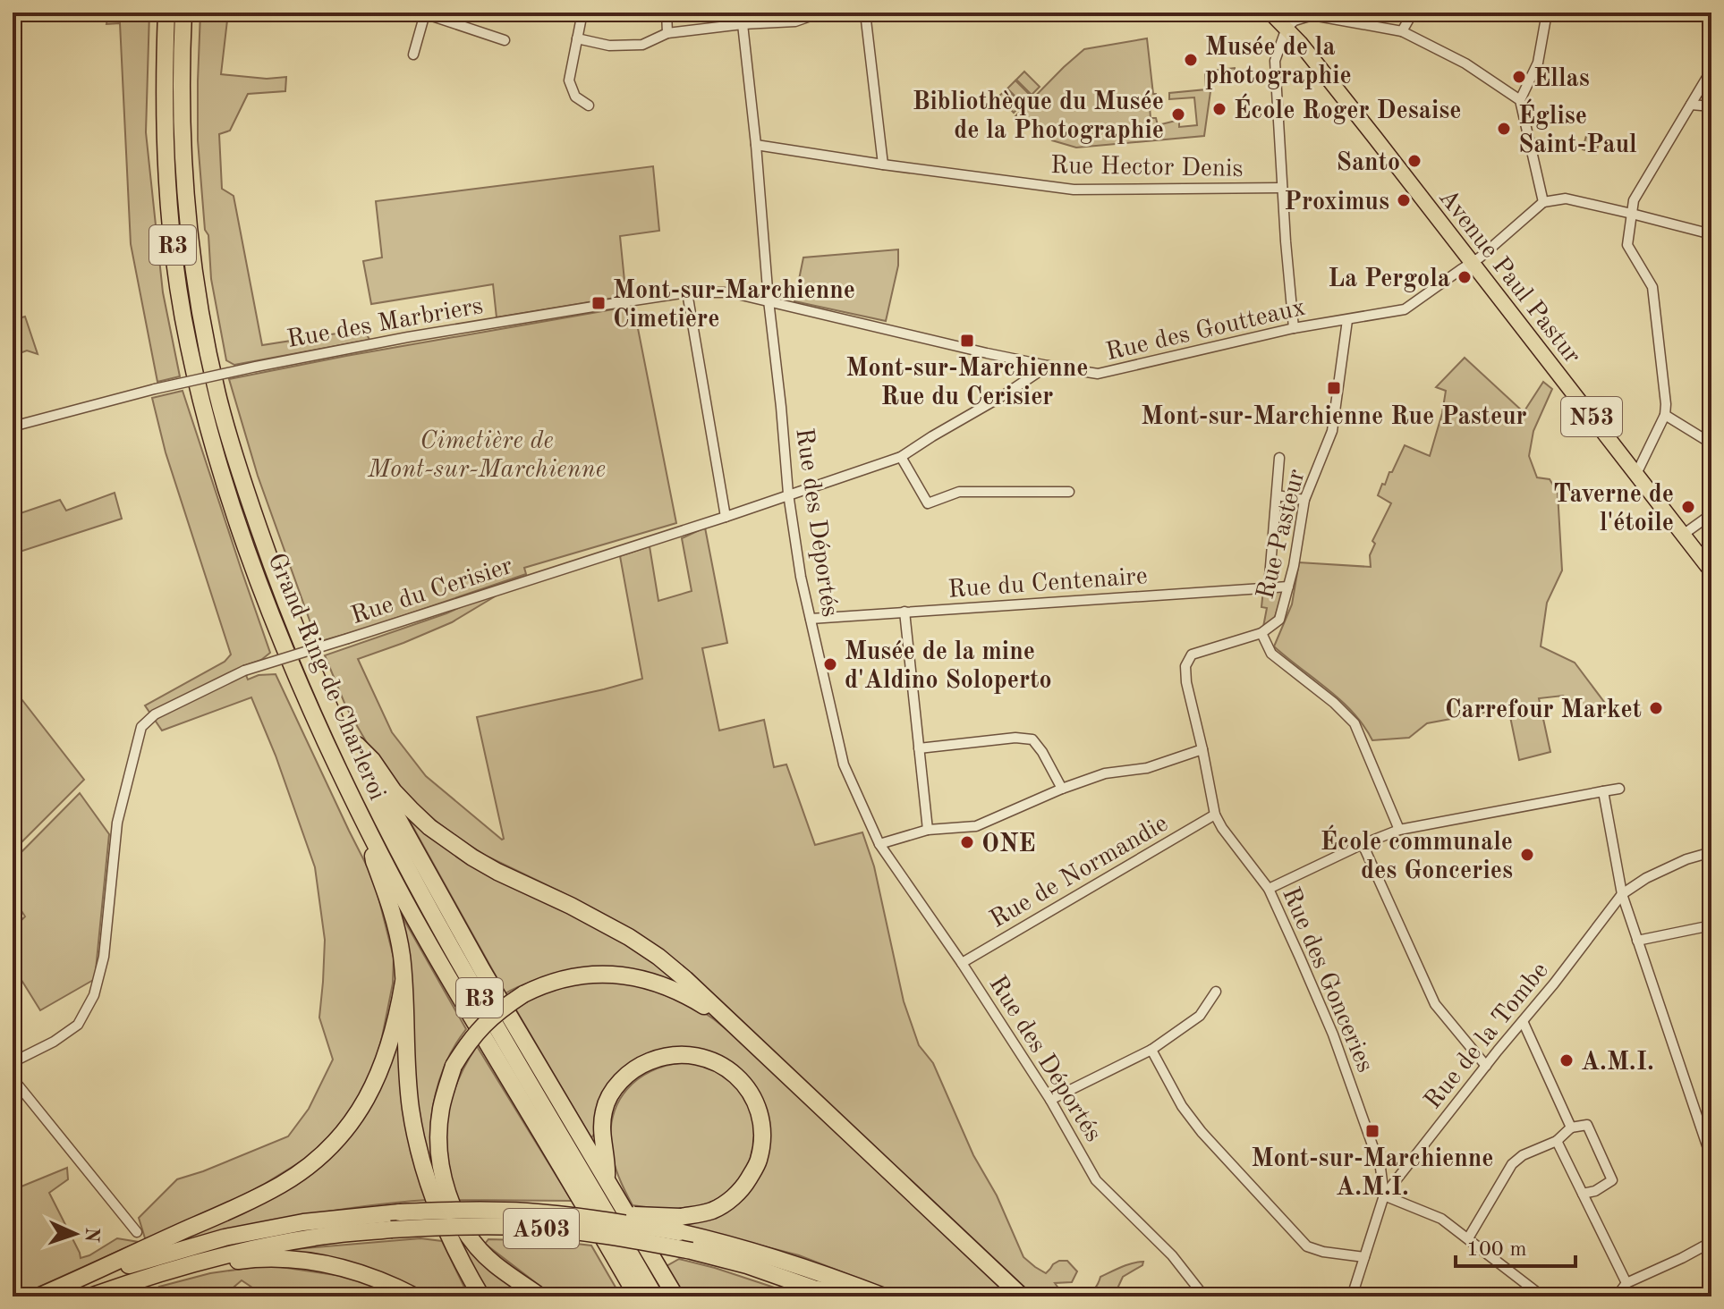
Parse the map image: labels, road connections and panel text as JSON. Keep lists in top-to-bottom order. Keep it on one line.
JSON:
{"streets":{"highway":["R3","Grand Ring de Charleroi","A503"],"main road":["Avenue Paul Pastur","N53"],"street":["Rue Hector Denis","Rue des Marbriers","Rue des Goutteaux","Rue des Déportés","Rue Pasteur","Rue du Centenaire","Rue du Cerisier","Rue de Normandie","Rue des Gonceries","Rue de la Tombe"]},"crossings":[["Rue Hector Denis","Rue des Déportés"],["Avenue Paul Pastur","Rue des Goutteaux"],["Rue des Marbriers","Rue des Goutteaux"],["Rue des Marbriers","Rue des Déportés"],["Rue des Goutteaux","Rue des Déportés"],["Rue des Goutteaux","Rue Pasteur"],["Rue des Goutteaux","Rue du Cerisier"],["Rue des Déportés","Rue du Centenaire"],["Rue des Déportés","Rue du Cerisier"],["Rue des Déportés","Rue de Normandie"],["Rue Pasteur","Rue du Centenaire"],["Rue Pasteur","Rue des Gonceries"],["Rue de Normandie","Rue des Gonceries"],["Rue des Gonceries","Rue de la Tombe"]],"parks":["Cimetière de Mont-sur-Marchienne"],"places":{"other":["Musée de la photographie","Ellas","École Roger Desaise","Bibliothèque du Musée de la Photographie","Église Saint-Paul","Santo","Proximus","La Pergola","Taverne de l'étoile","Musée de la mine d'Aldino Soloperto","Carrefour Market","ONE","École communale des Gonceries","A.M.I."],"transit":["Mont-sur-Marchienne Cimetière","Mont-sur-Marchienne Rue du Cerisier","Mont-sur-Marchienne Rue Pasteur","Mont-sur-Marchienne A.M.I."]},"scale_bar":"100 m","north":"right"}
